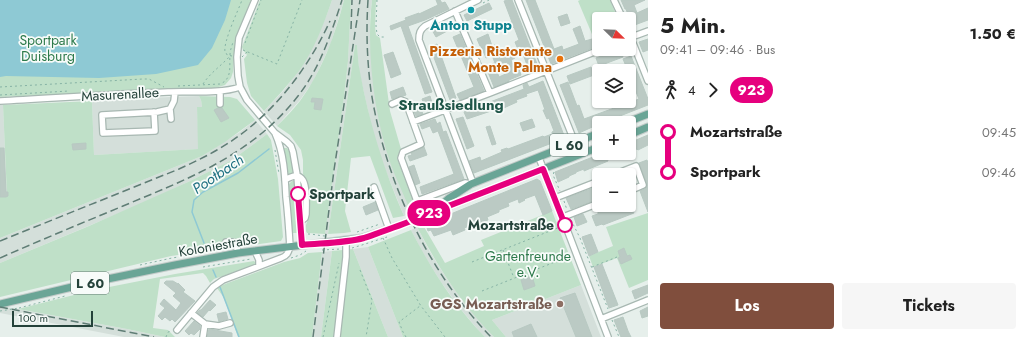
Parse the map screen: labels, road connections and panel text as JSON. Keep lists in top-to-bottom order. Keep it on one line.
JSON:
{"streets":{"main road":["L 60","Koloniestraße"],"street":["Masurenallee"]},"crossings":[["L 60","Koloniestraße"]],"districts":["Straußsiedlung"],"water":["Pootbach"],"parks":["Sportpark Duisburg","Gartenfreunde e.V."],"places":["Anton Stupp","Pizzeria Ristorante Monte Palma","Sportpark","Mozartstraße","GGS Mozartstraße"],"lines":["bus line 923"],"scale_bar":"100 m","north":"bottom right","page":{"on_map":"923","heading":["5 Min.","09:41 – 09:46 · Bus","1.50 €"],"map_buttons":["+","−"],"legs":["4","923"],"list":[{"name":"Mozartstraße","value":"09:45"},{"name":"Sportpark","value":"09:46"}],"buttons":["Los","Tickets"],"scale":"100 m"}}
